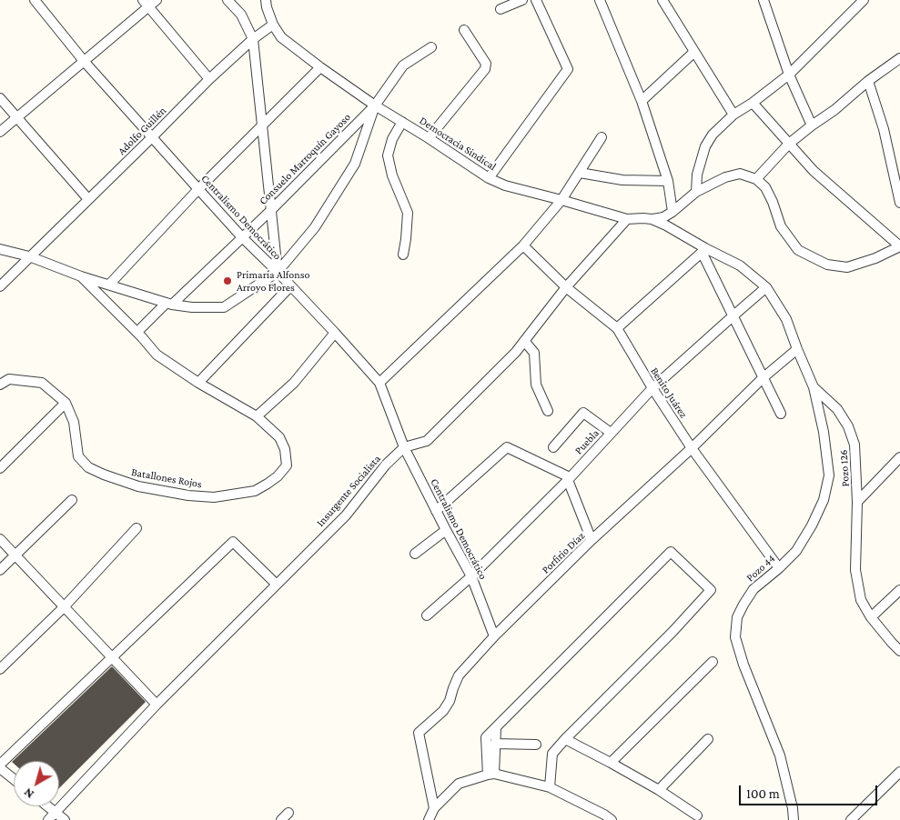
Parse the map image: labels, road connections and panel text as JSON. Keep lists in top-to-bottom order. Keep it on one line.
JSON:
{"streets":{"street":["Adolfo Guillén","Democracia Sindical","Consuelo Marroquín Gayoso","Centralismo Democrático","Benito Juárez","Puebla","Pozo 126","Batallones Rojos","Insurgente Socialista","Porfirio Díaz","Pozo 44"]},"crossings":[["Adolfo Guillén","Democracia Sindical"],["Adolfo Guillén","Centralismo Democrático"],["Democracia Sindical","Consuelo Marroquín Gayoso"],["Democracia Sindical","Pozo 126"],["Democracia Sindical","Insurgente Socialista"],["Consuelo Marroquín Gayoso","Centralismo Democrático"],["Centralismo Democrático","Puebla"],["Centralismo Democrático","Insurgente Socialista"],["Centralismo Democrático","Porfirio Díaz"],["Benito Juárez","Puebla"],["Benito Juárez","Insurgente Socialista"],["Benito Juárez","Porfirio Díaz"],["Benito Juárez","Pozo 44"],["Puebla","Pozo 126"],["Pozo 126","Porfirio Díaz"],["Pozo 126","Pozo 44"]],"places":["Primaria Alfonso Arroyo Flores"],"scale_bar":"100 m","north":"bottom left"}
